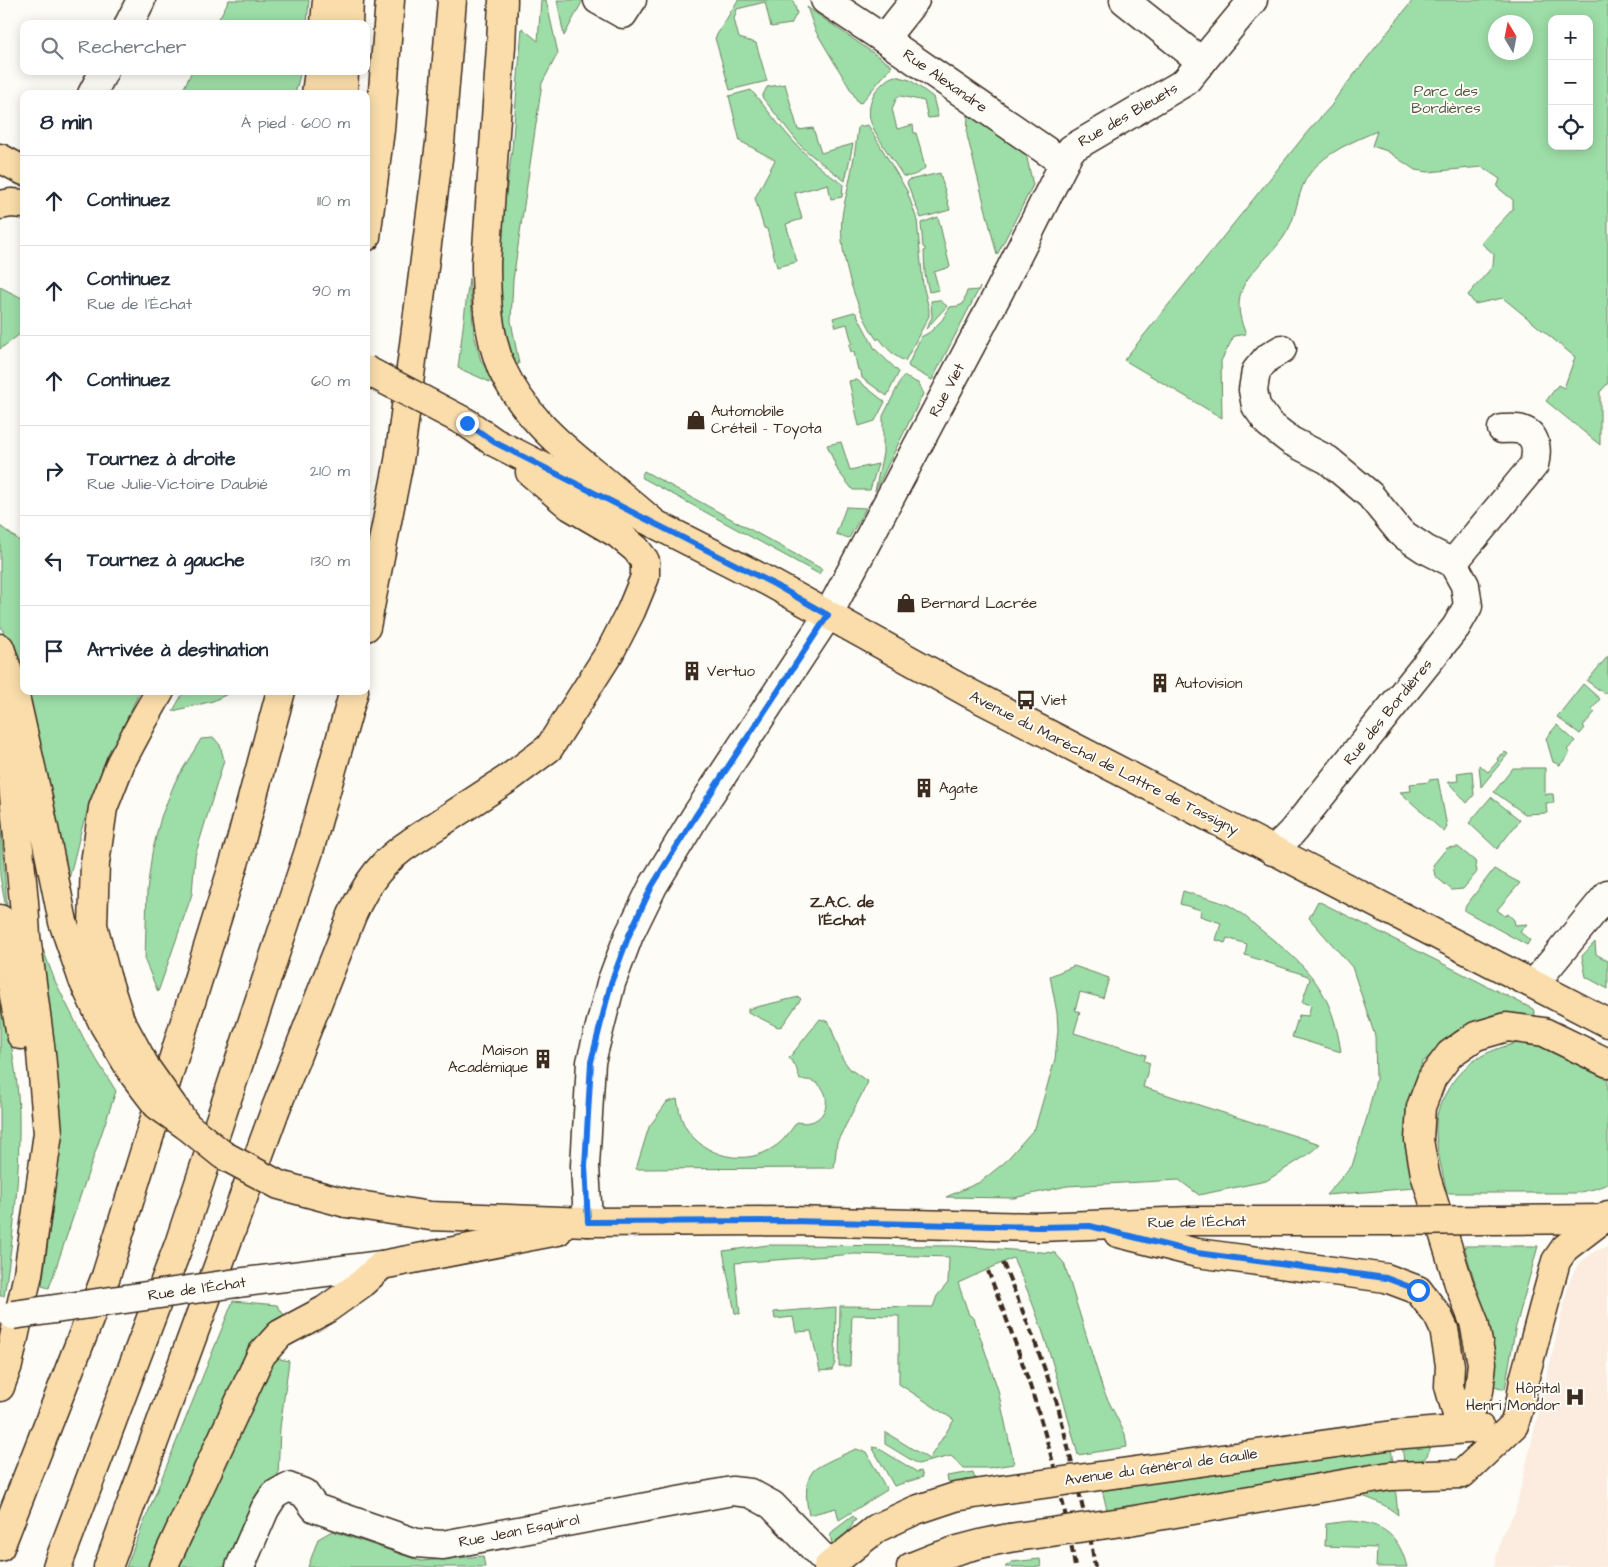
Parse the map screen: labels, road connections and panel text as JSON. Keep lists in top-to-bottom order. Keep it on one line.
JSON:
{"streets":{"main road":["Avenue du Maréchal de Lattre de Tassigny","Rue de l'Échat","Avenue du Général de Gaulle"],"street":["Rue Alexandre","Rue des Bleuets","Rue Viet","Rue des Bordières","Rue Jean Esquirol"]},"crossings":[["Rue Alexandre","Rue des Bleuets"],["Rue Alexandre","Rue Viet"],["Rue des Bleuets","Rue Viet"],["Rue Viet","Avenue du Maréchal de Lattre de Tassigny"],["Rue Viet","Rue de l'Échat"],["Rue des Bordières","Avenue du Maréchal de Lattre de Tassigny"],["Avenue du Général de Gaulle","Rue Jean Esquirol"]],"districts":["Z.A.C. de l'Échat"],"parks":["Parc des Bordières"],"places":{"shop":["Automobile Créteil - Toyota","Bernard Lacrée"],"building":["Vertuo","Autovision","Agate","Maison Académique"],"bus stop":["Viet"],"hospital":["Hôpital Henri Mondor"]},"north":"top","page":{"map_buttons":["+","−"],"search":"Rechercher","heading":["8 min","À pied · 600 m"],"list":[["Continuez","110 m"],["Continuez","Rue de l'Échat","90 m"],["Continuez","60 m"],["Tournez à droite","Rue Julie-Victoire Daubié","210 m"],["Tournez à gauche","130 m"],"Arrivée à destination"]}}
